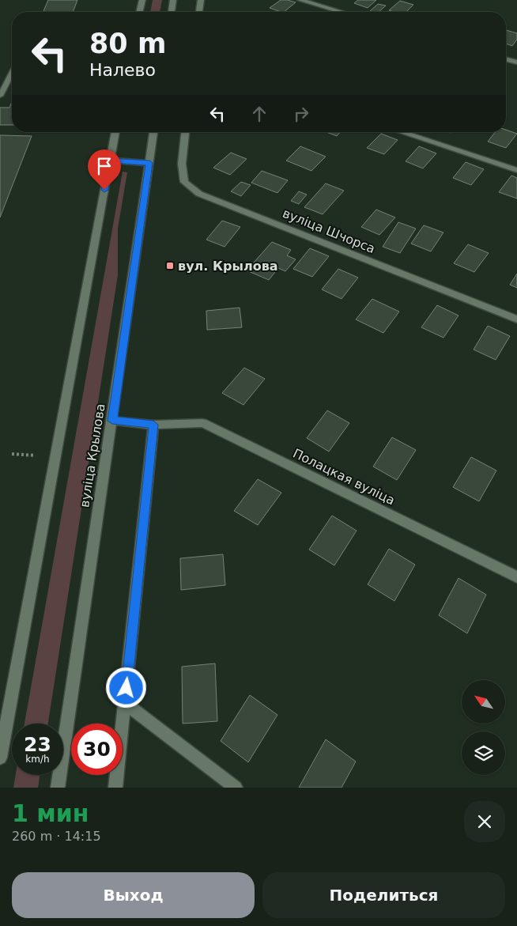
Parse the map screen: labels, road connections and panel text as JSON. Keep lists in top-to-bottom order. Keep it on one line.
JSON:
{"streets":{"street":["вуліца Шчорса","вуліца Крылова","Полацкая вуліца"]},"crossings":[["вуліца Крылова","Полацкая вуліца"]],"places":{"transit":["вул. Крылова"]},"north":"top left","page":{"turn":["80 m","Налево"],"speed":"23 km/h","limit":"30","heading":["1 мин","260 m · 14:15"],"buttons":["Выход","Поделиться"]}}
